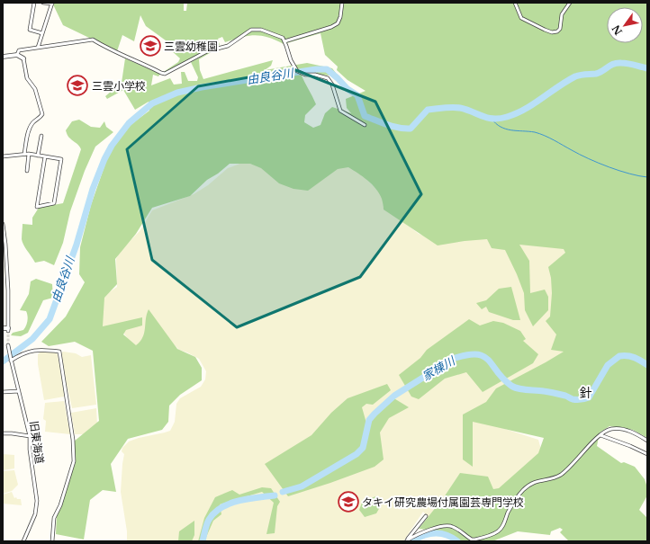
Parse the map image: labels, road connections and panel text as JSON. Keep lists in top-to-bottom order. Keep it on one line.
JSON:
{"streets":{"street":["旧東海道"]},"districts":["針"],"water":["由良谷川","家棟川"],"places":{"school or university":["三雲幼稚園","三雲小学校","タキイ研究農場付属園芸専門学校"]},"north":"bottom left"}
